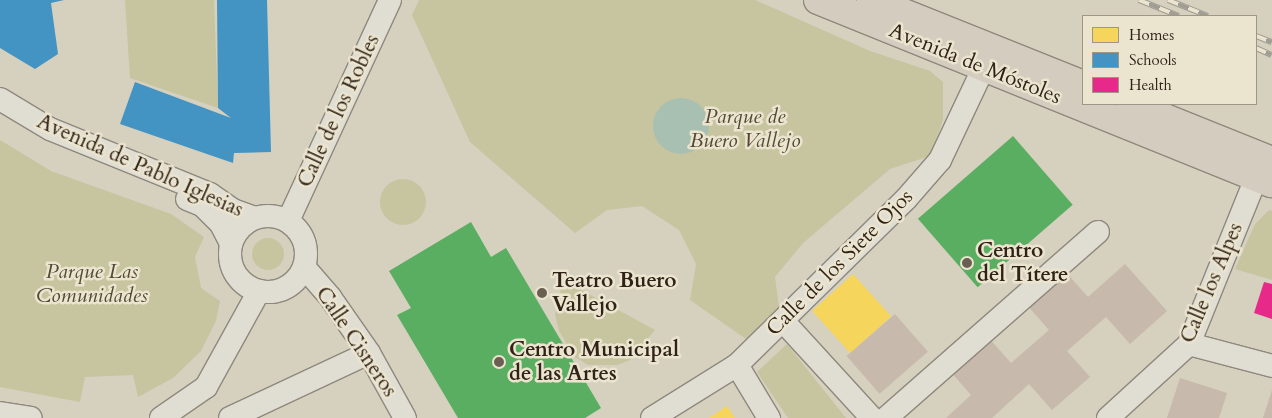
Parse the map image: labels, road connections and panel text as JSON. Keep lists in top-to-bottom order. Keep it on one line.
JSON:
{"streets":{"main road":["Avenida de Móstoles"],"street":["Calle de los Robles","Avenida de Pablo Iglesias","Calle de los Siete Ojos","Calle los Alpes","Calle Cisneros"]},"crossings":[["Avenida de Móstoles","Calle de los Siete Ojos"],["Avenida de Móstoles","Calle los Alpes"],["Calle de los Robles","Avenida de Pablo Iglesias"],["Calle de los Robles","Calle Cisneros"],["Avenida de Pablo Iglesias","Calle Cisneros"]],"parks":["Parque de Buero Vallejo","Parque Las Comunidades"],"places":["Centro del Títere","Teatro Buero Vallejo","Centro Municipal de las Artes"],"legend":["Homes","Schools","Health"]}
